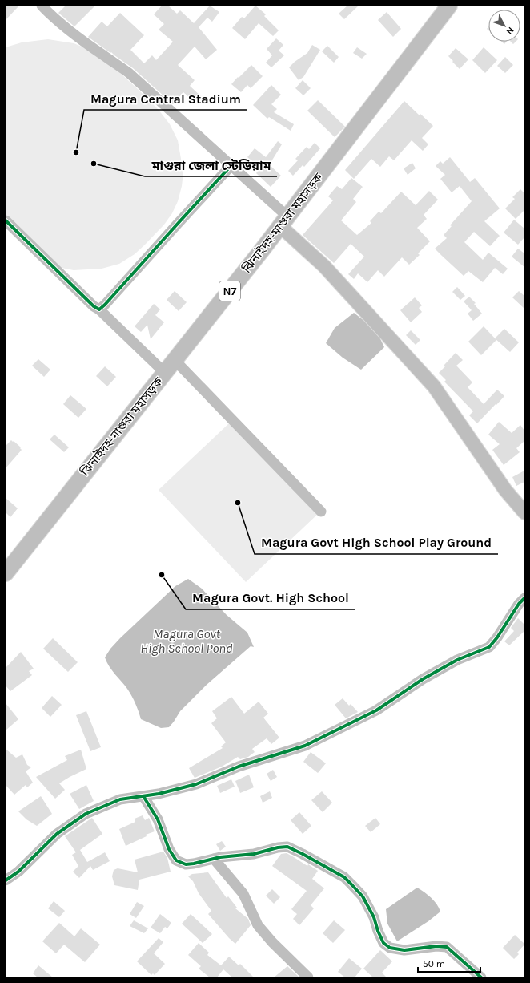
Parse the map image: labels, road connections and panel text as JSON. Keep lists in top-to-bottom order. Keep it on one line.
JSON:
{"streets":{"highway":["ঝিনাইদহ-মাগুরা মহাসড়ক","N7"]},"water":["Magura Govt High School Pond"],"places":["Magura Central Stadium","মাগুরা জেলা স্টেডিয়াম","Magura Govt High School Play Ground","Magura Govt. High School"],"scale_bar":"50 m","north":"bottom right"}
